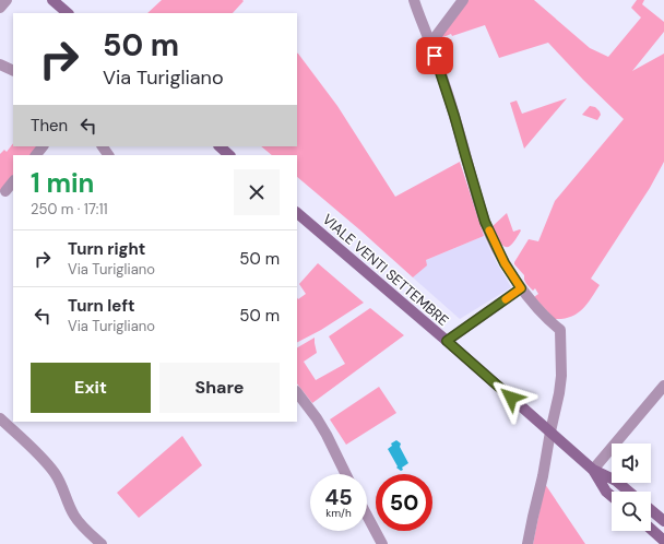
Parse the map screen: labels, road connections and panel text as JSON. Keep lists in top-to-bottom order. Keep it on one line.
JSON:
{"streets":{"main road":["VIALE VENTI SETTEMBRE"]},"page":{"turn":["50 m","Via Turigliano"],"then":"Then","heading":["1 min","250 m · 17:11"],"list":[{"name":"Turn right","note":"Via Turigliano","value":"50 m"},{"name":"Turn left","note":"Via Turigliano","value":"50 m"}],"buttons":["Exit","Share"],"speed":"45 km/h","limit":"50"}}
